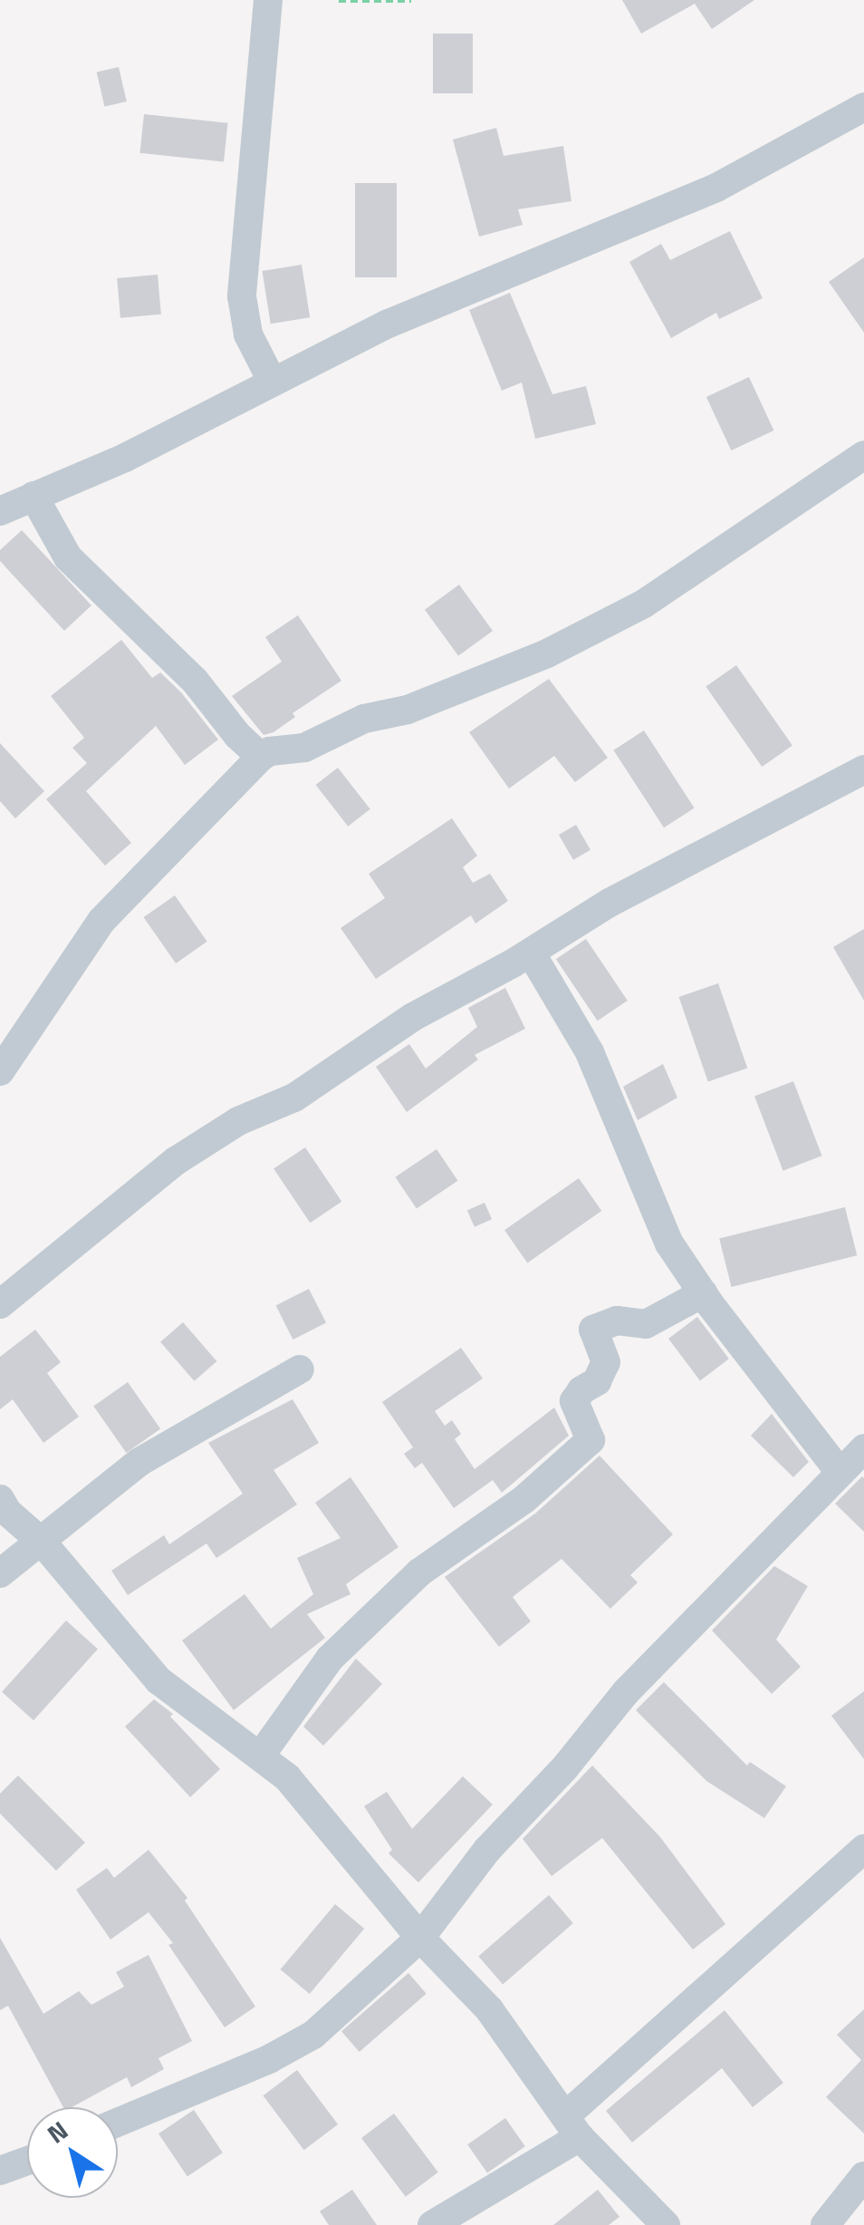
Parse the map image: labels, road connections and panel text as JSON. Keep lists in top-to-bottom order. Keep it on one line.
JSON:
{"north":"top left"}
